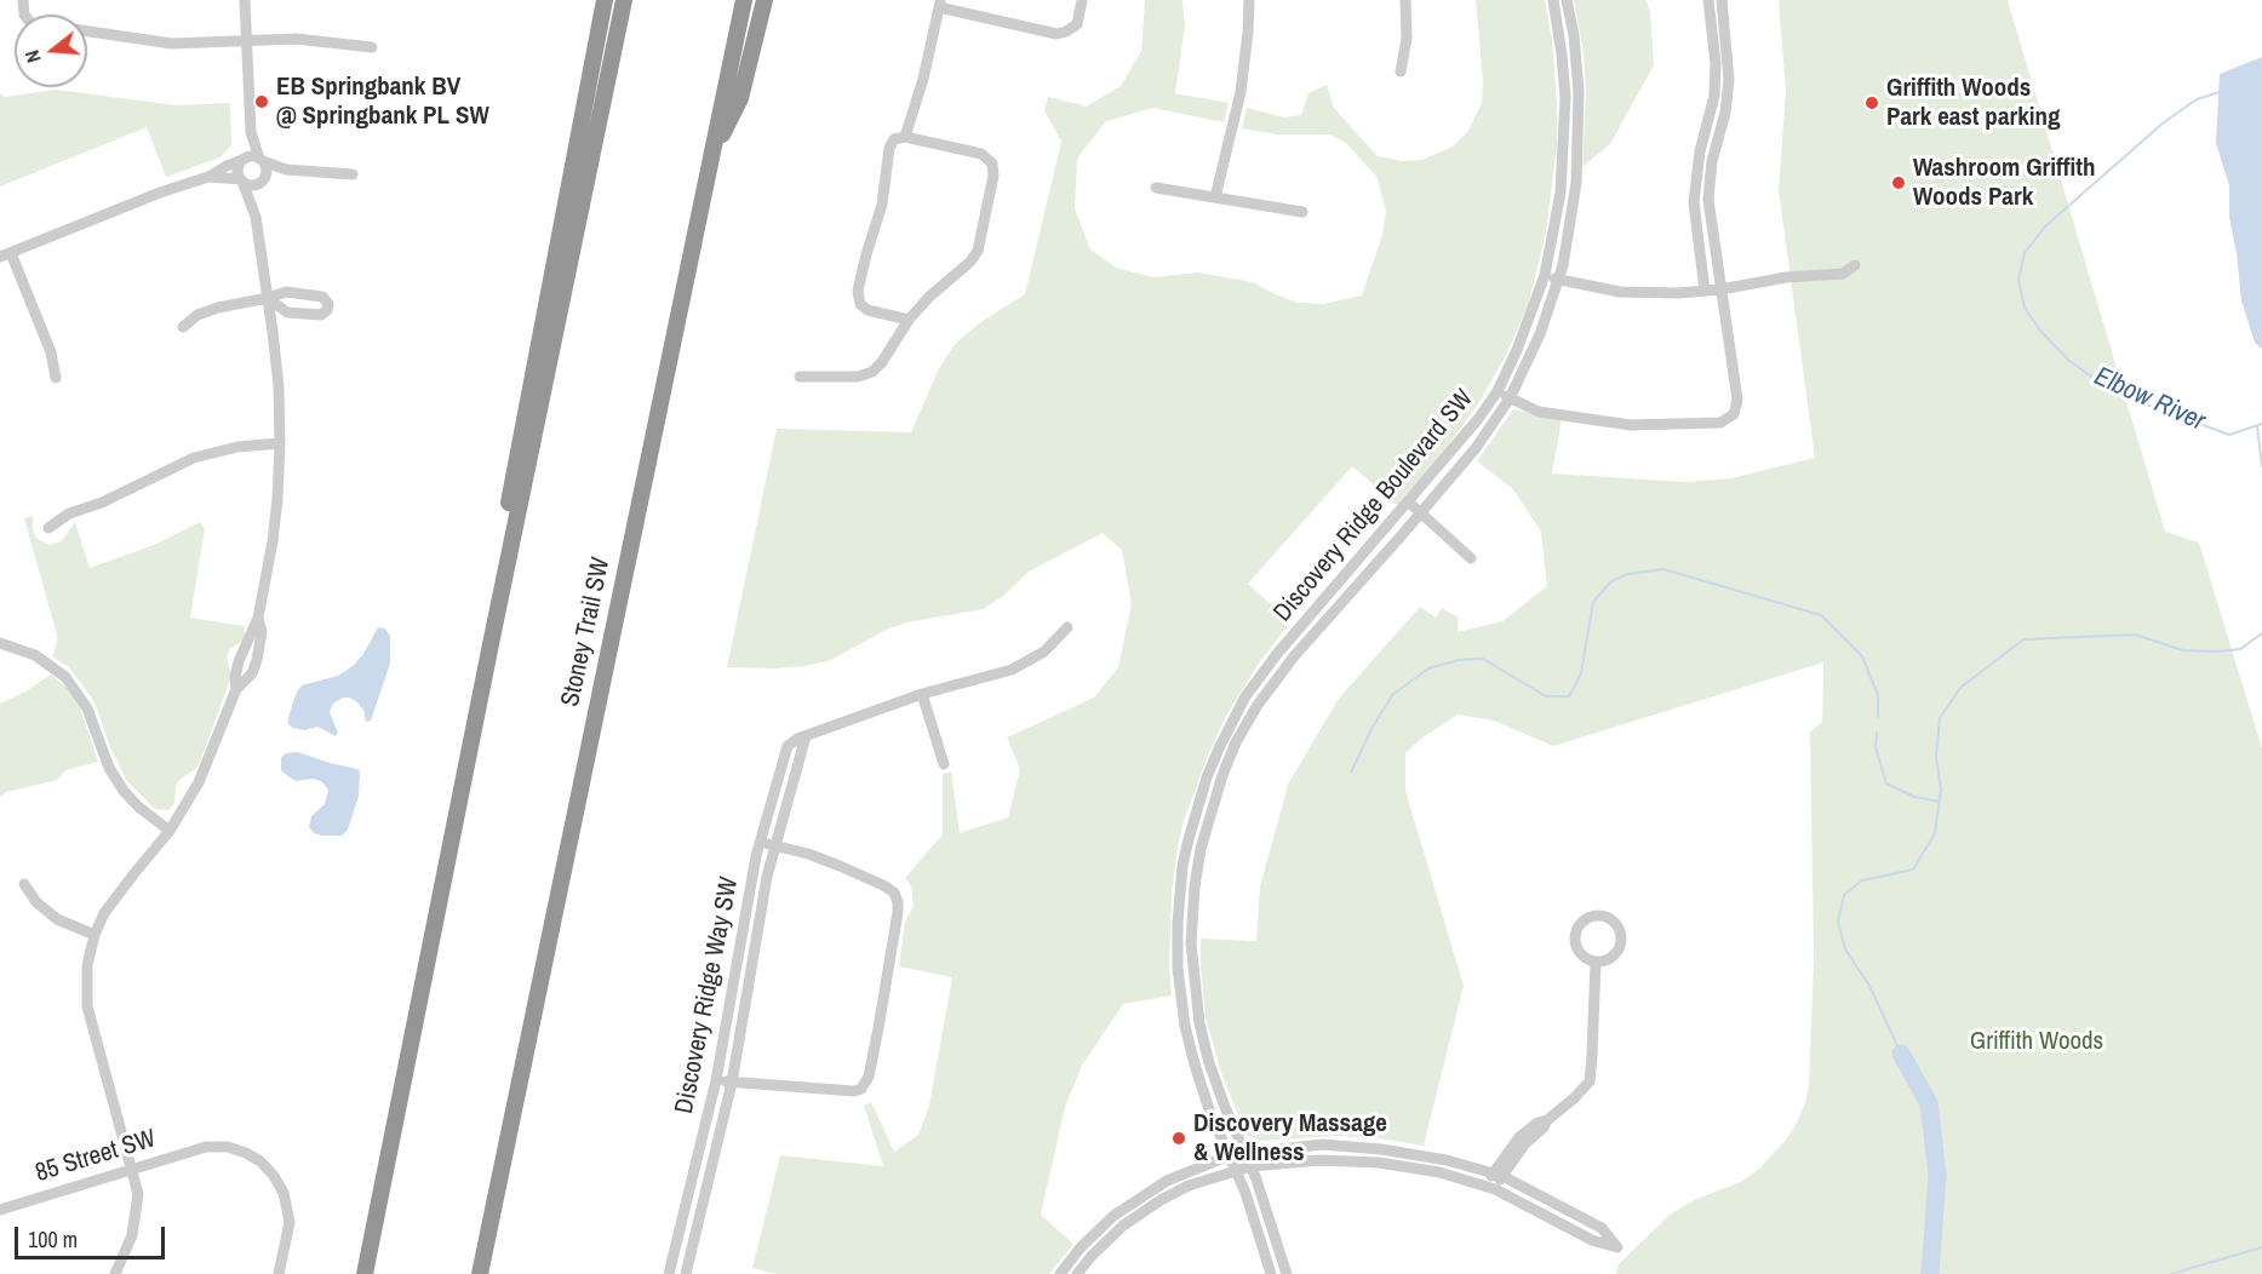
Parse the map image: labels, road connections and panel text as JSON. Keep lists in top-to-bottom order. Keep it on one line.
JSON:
{"streets":{"highway":["Stoney Trail SW"],"street":["Discovery Ridge Boulevard SW","Discovery Ridge Way SW","85 Street SW"]},"water":["Elbow River"],"parks":["Griffith Woods"],"places":["EB Springbank BV @ Springbank PL SW","Griffith Woods Park east parking","Washroom Griffith Woods Park","Discovery Massage & Wellness"],"scale_bar":"100 m","north":"left"}
